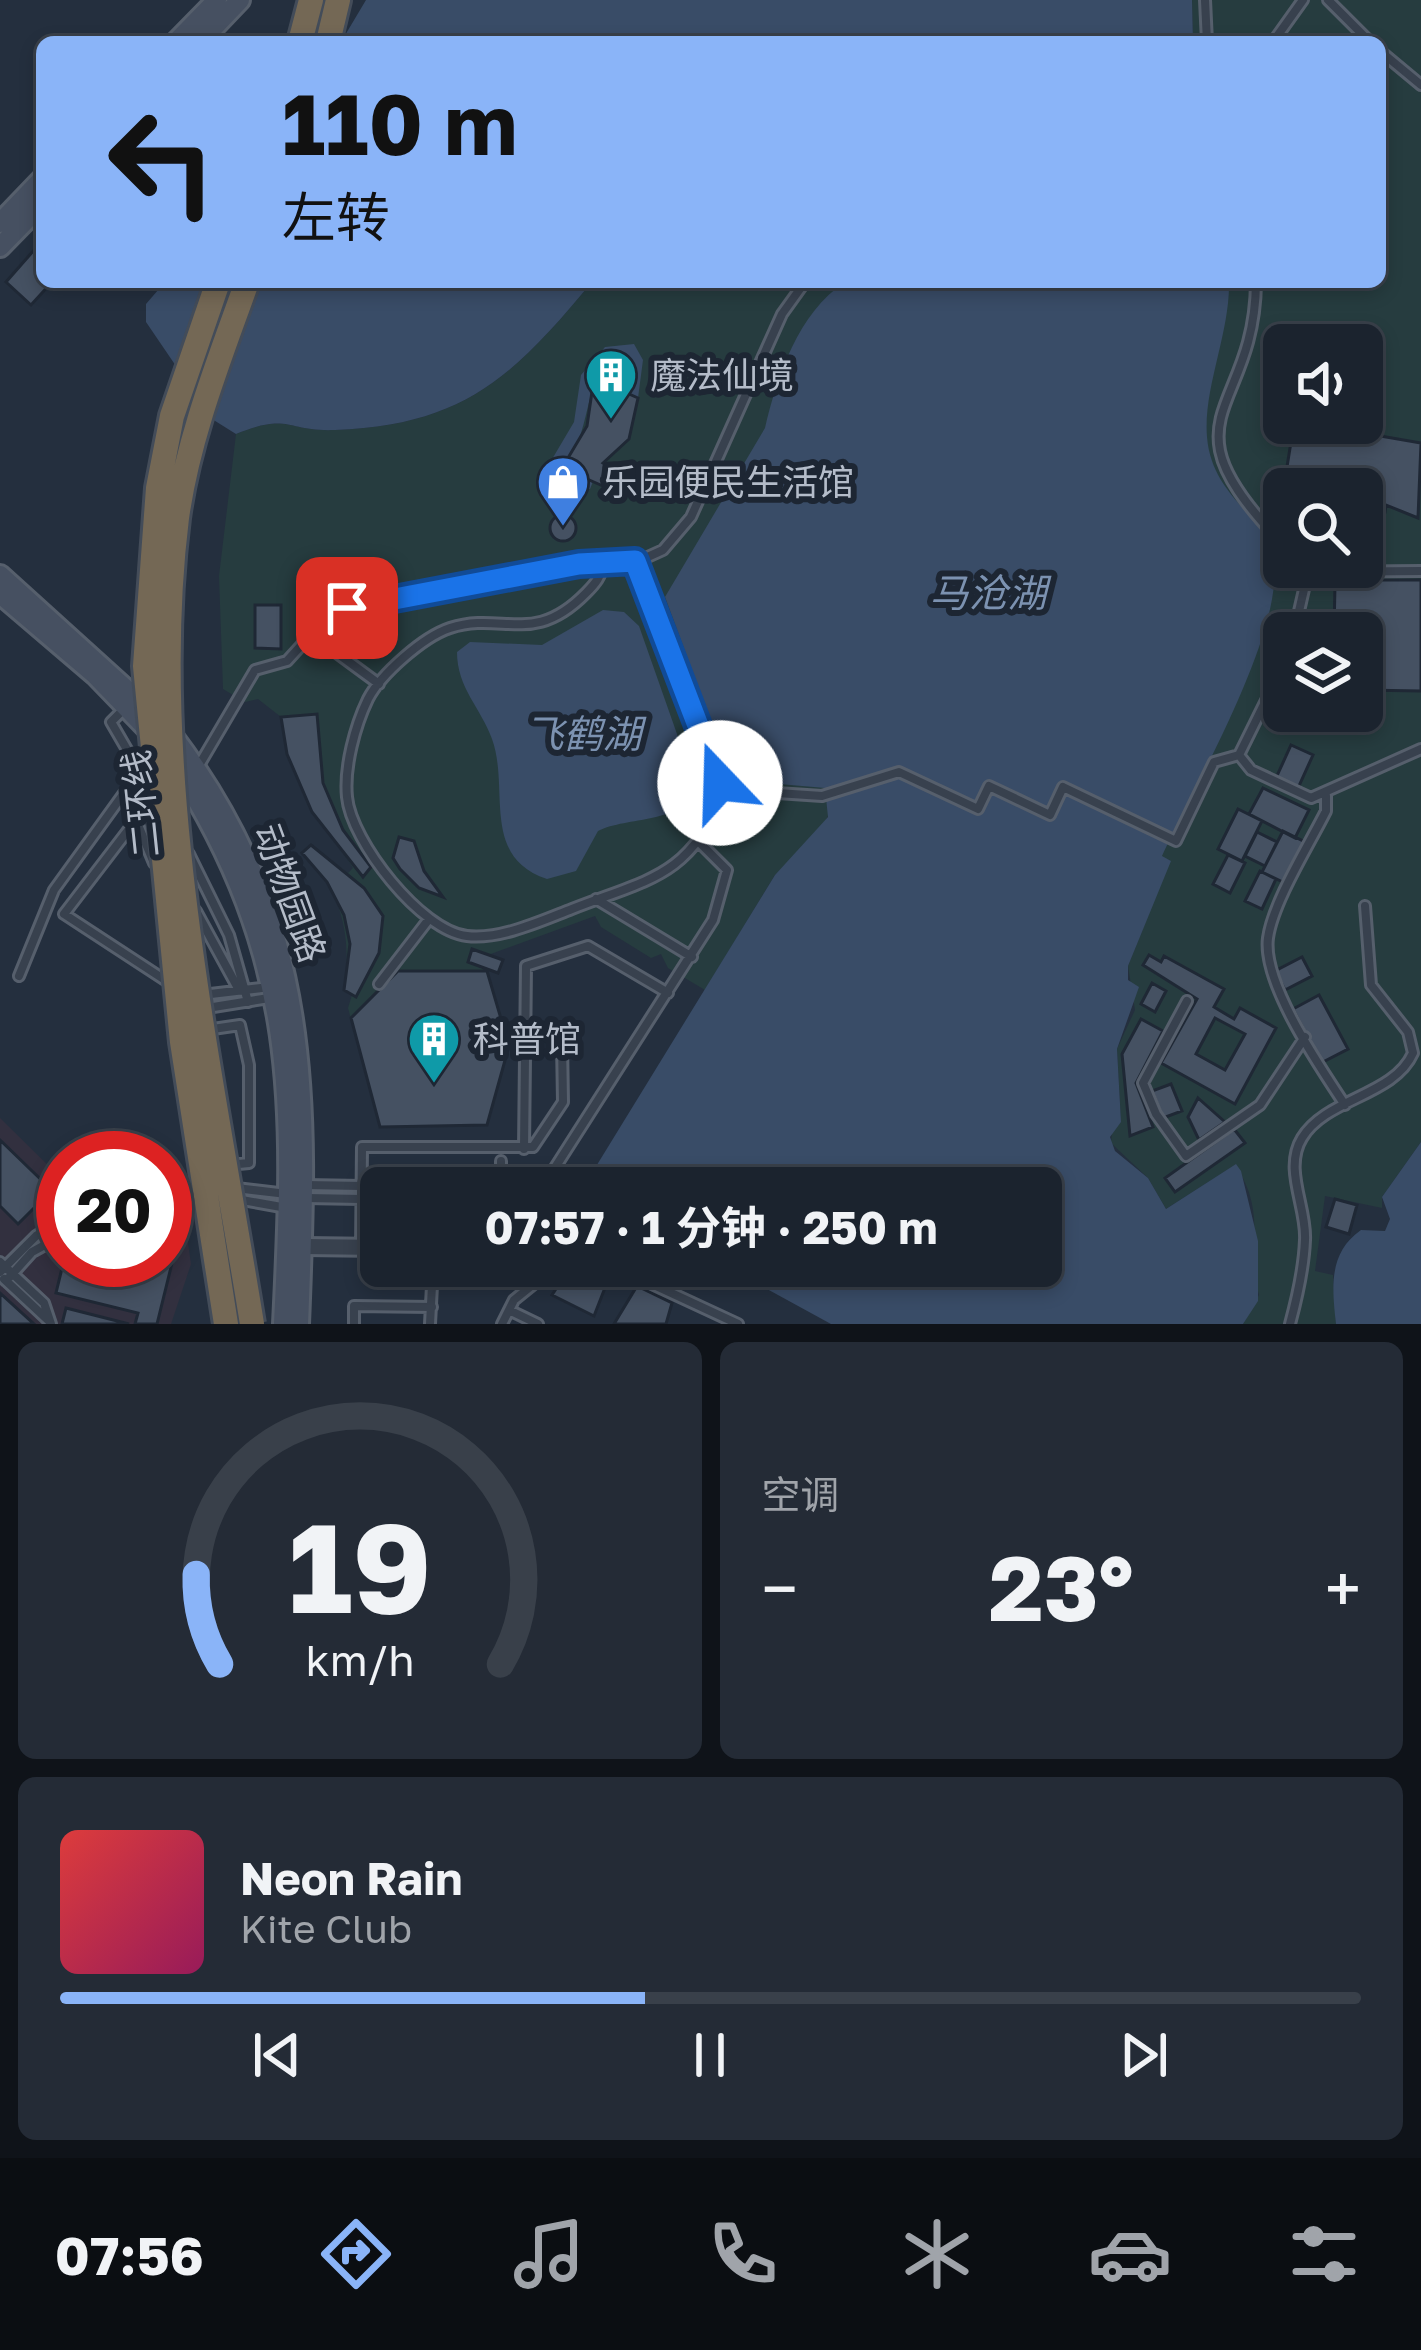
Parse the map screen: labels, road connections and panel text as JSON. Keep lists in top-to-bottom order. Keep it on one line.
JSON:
{"streets":{"highway":["二环线"],"main road":["动物园路"]},"water":["马沧湖","飞鹤湖"],"places":{"building":["魔法仙境","科普馆"],"shop":["乐园便民生活馆"]},"page":{"turn":["110 m","左转"],"limit":"20","trip":"07:57 · 1 分钟 · 250 m","tile":"空调","heat":["−","23°","+"],"song":["Neon Rain","Kite Club"],"tabs":"07:56","gauge":["19","km/h"]}}
